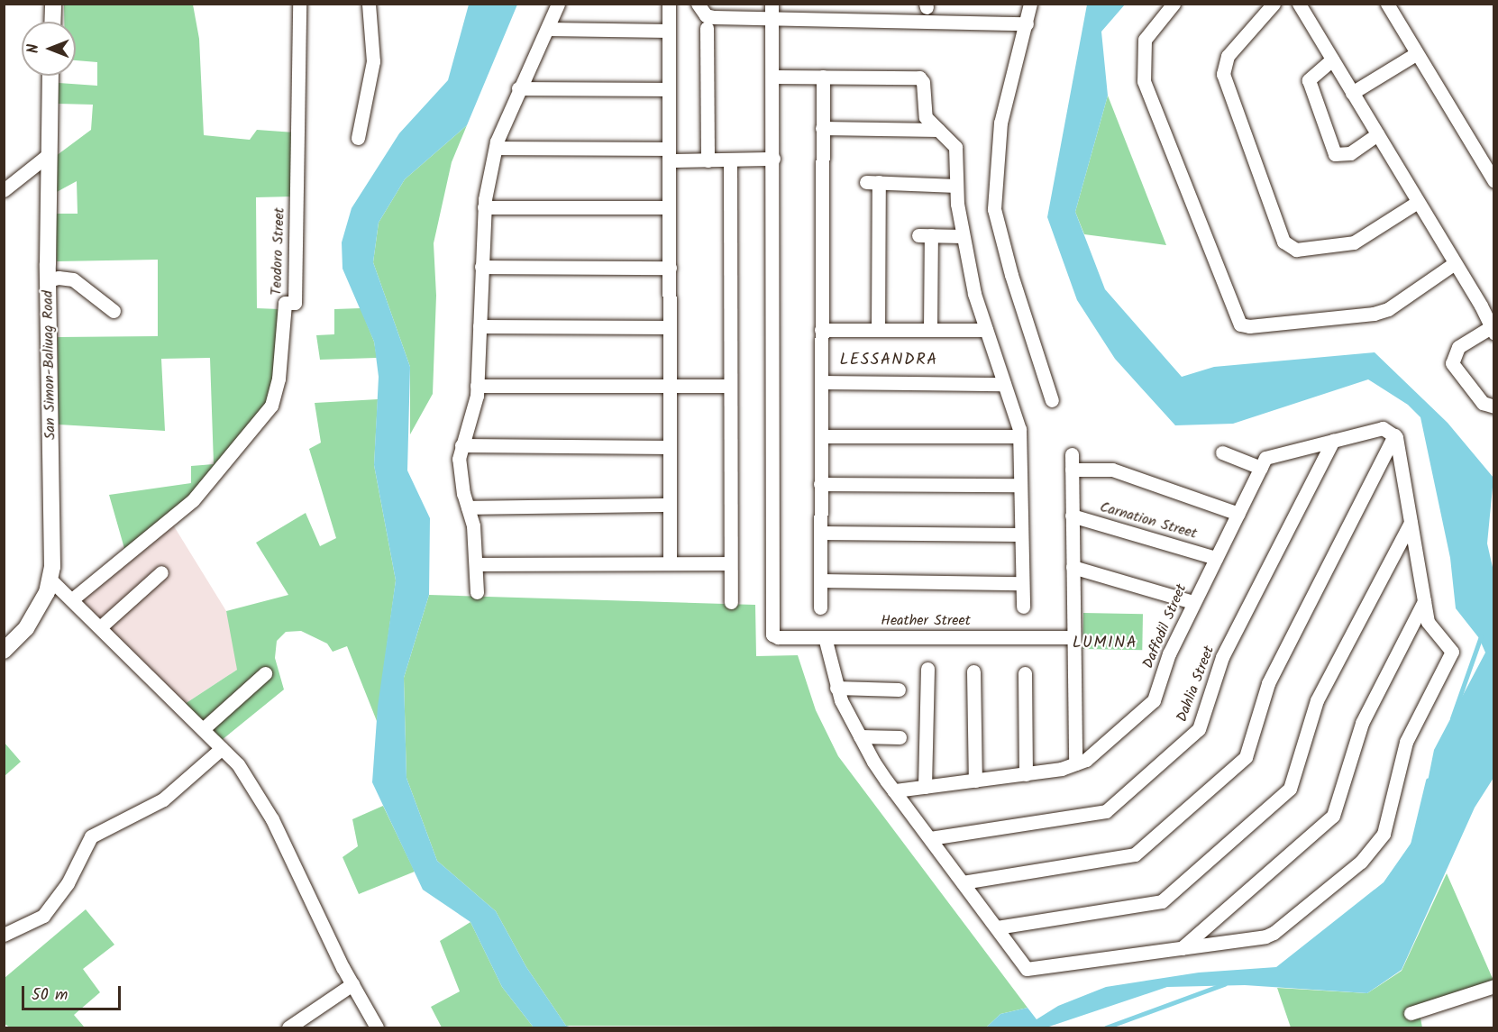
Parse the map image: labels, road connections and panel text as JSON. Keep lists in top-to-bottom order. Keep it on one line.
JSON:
{"streets":{"main road":["San Simon-Baliuag Road"],"street":["Teodoro Street","Carnation Street","Heather Street","Daffodil Street","Dahlia Street"]},"crossings":[["Carnation Street","Daffodil Street"]],"districts":["LESSANDRA","LUMINA"],"scale_bar":"50 m","north":"left"}
